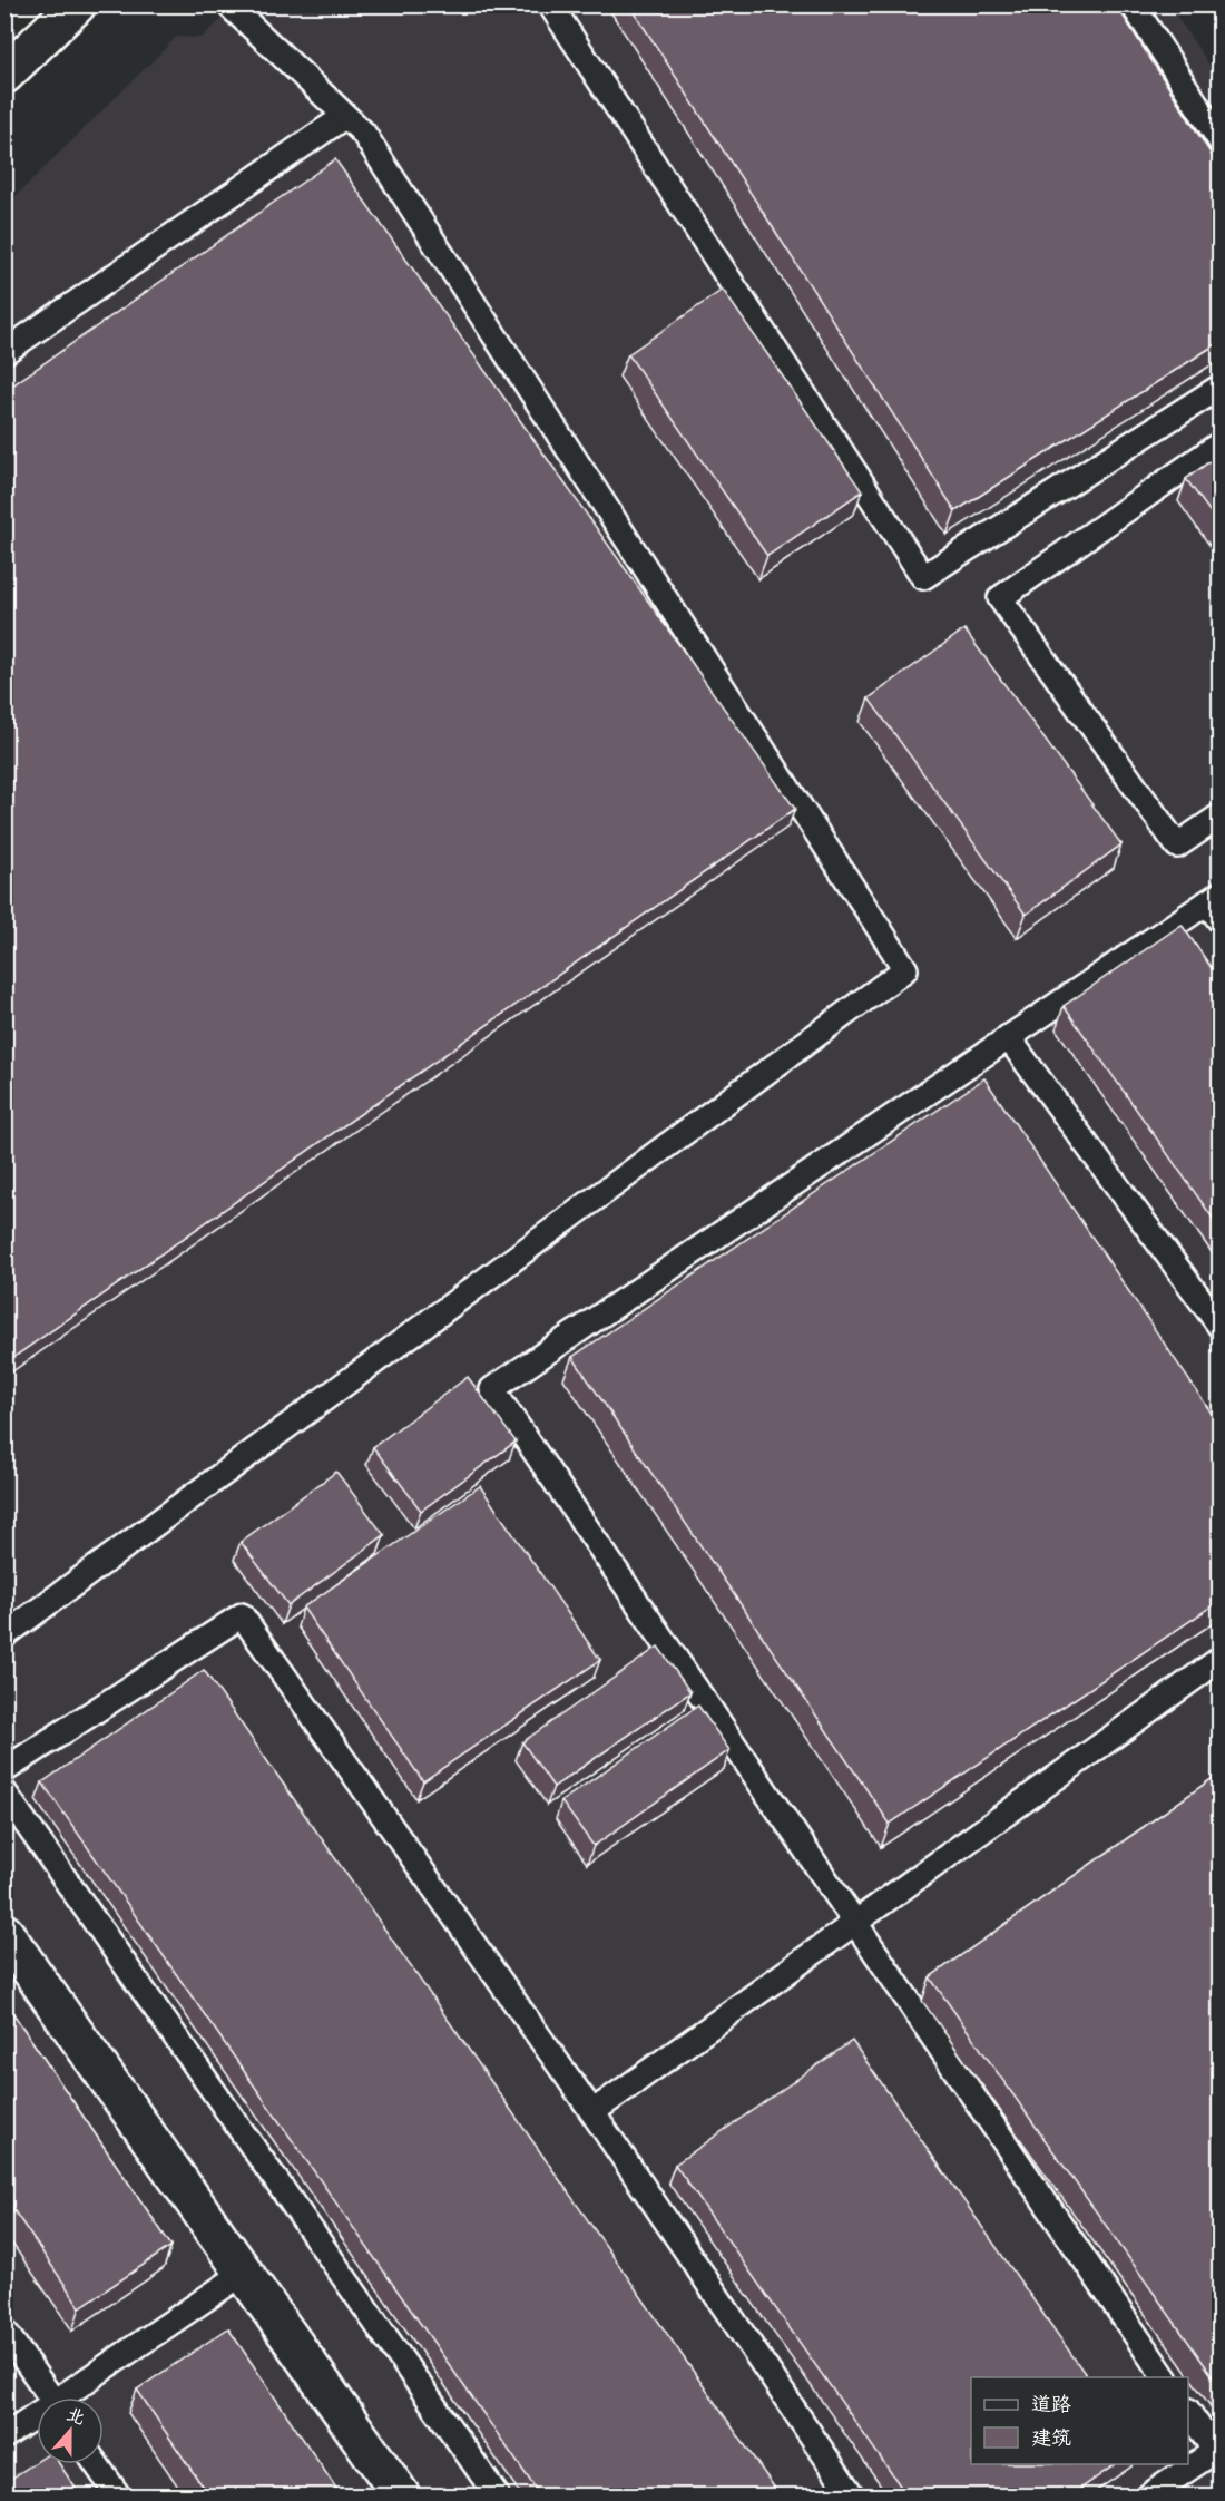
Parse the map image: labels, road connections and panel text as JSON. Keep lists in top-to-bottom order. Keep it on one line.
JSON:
{"legend":["道路","建筑"],"north":"top"}
